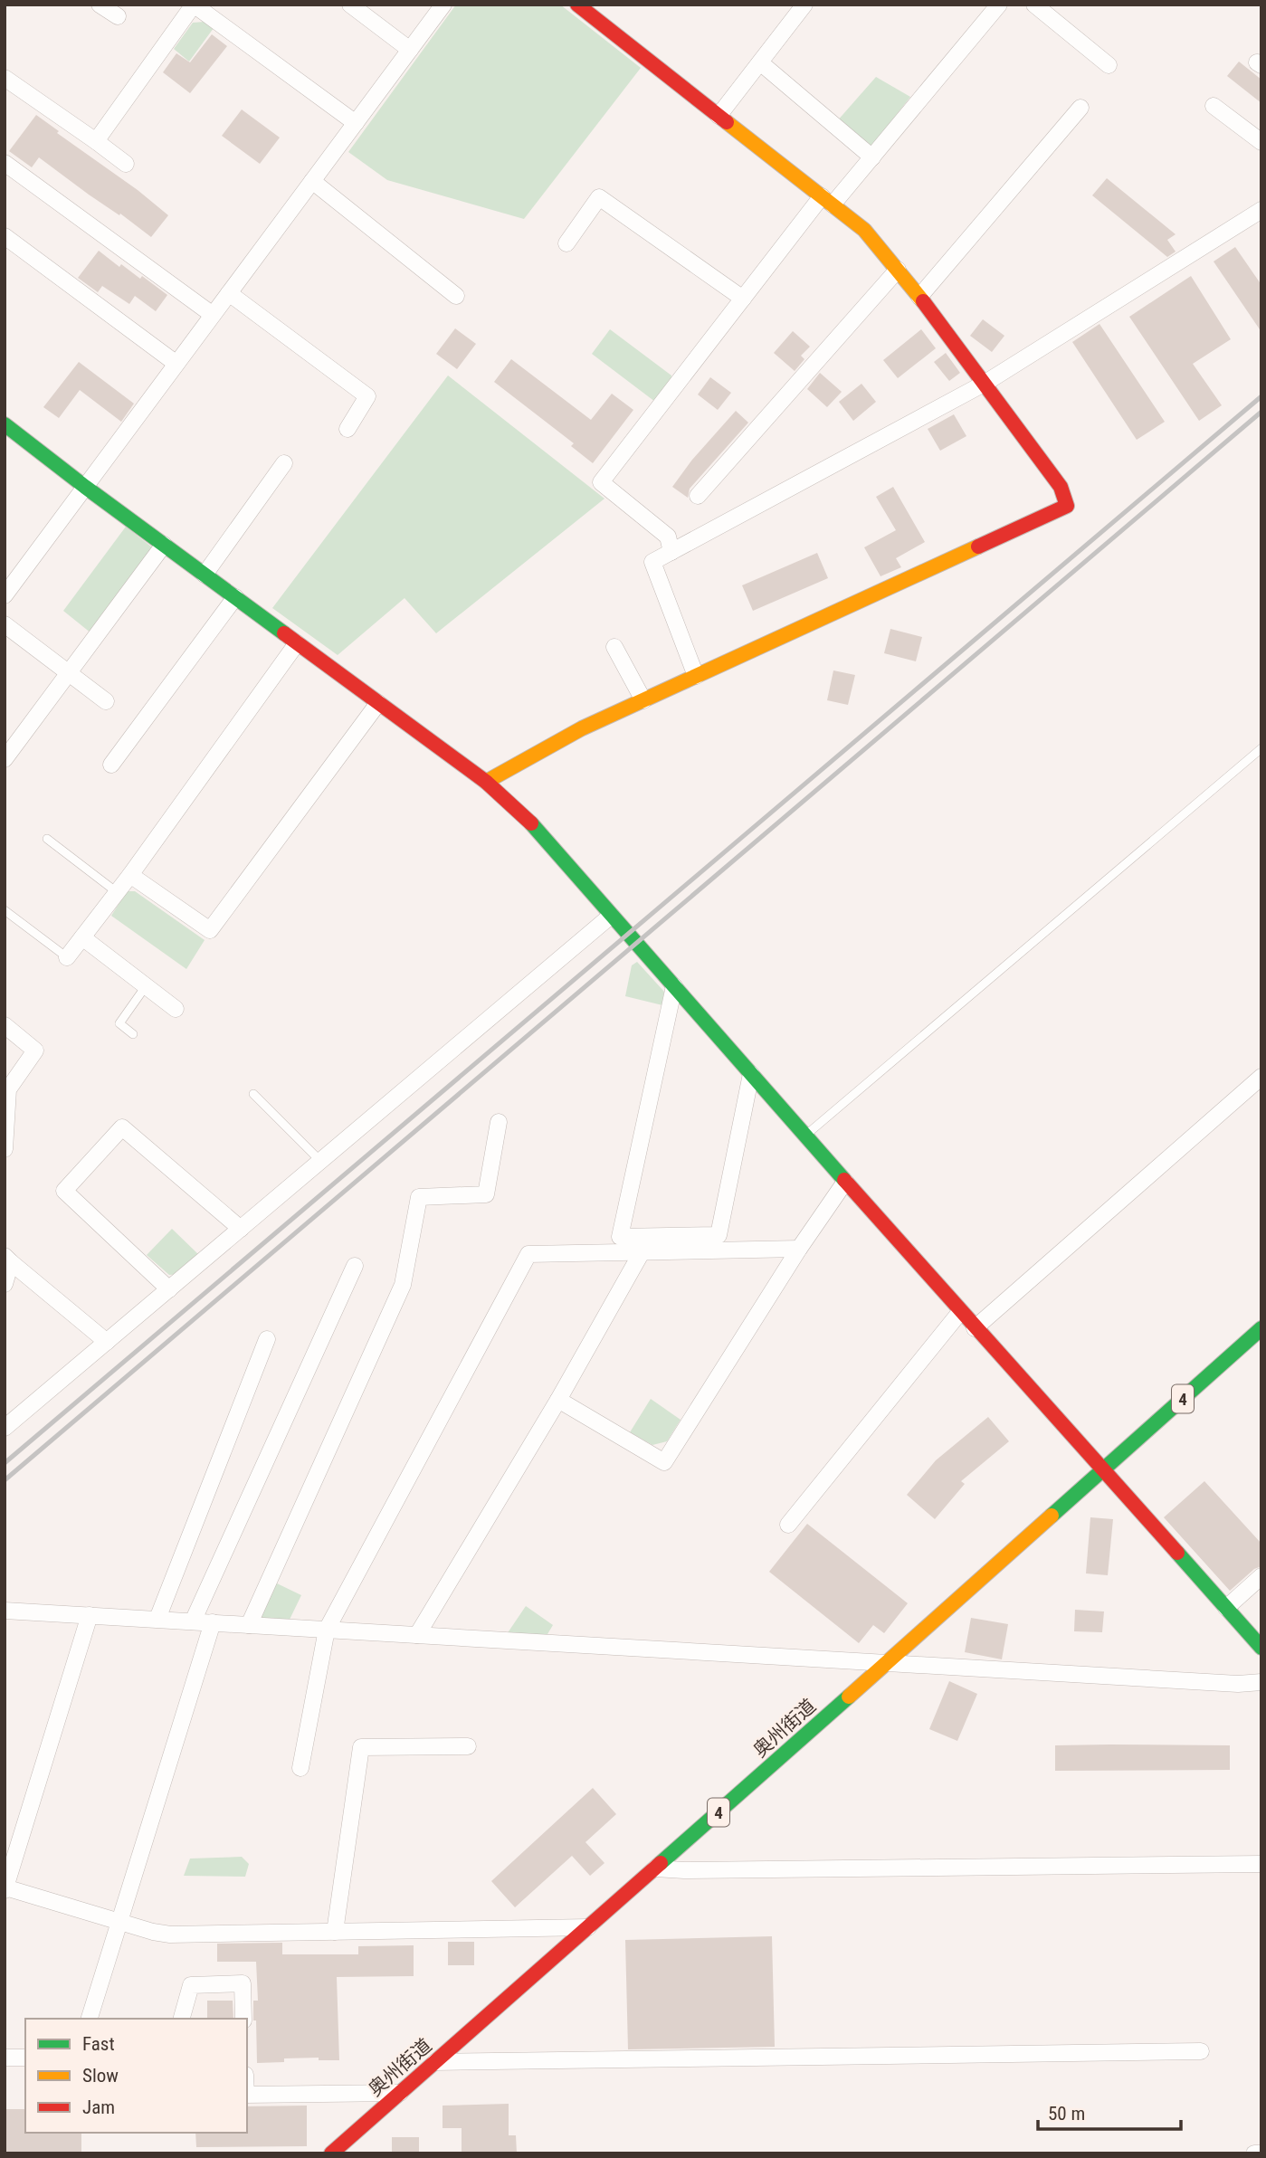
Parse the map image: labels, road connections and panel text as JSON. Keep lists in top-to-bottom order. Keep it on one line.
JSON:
{"streets":{"main road":["4","奥州街道"]},"legend":["Fast","Slow","Jam"],"scale_bar":"50 m"}
